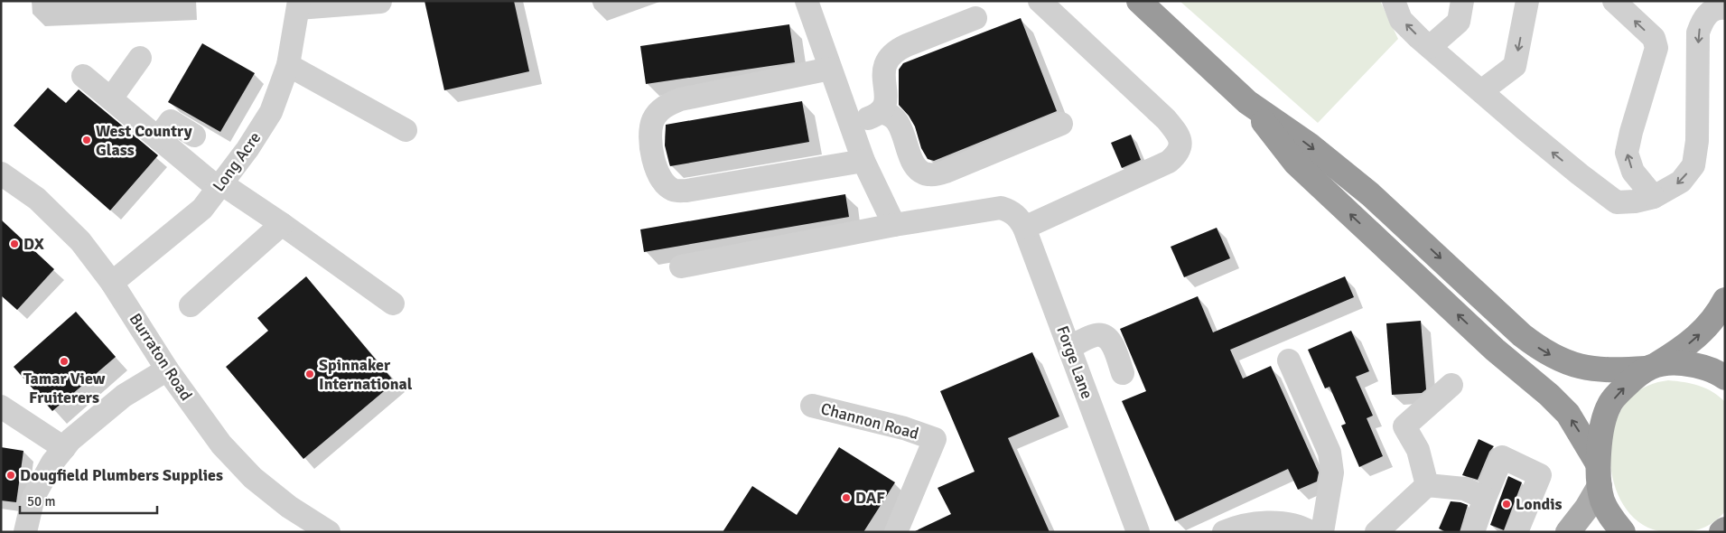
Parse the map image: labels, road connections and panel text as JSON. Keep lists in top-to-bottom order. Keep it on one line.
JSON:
{"streets":{"street":["Long Acre","Burraton Road","Forge Lane","Channon Road"]},"crossings":[["Long Acre","Burraton Road"]],"places":["West Country Glass","DX","Tamar View Fruiterers","Spinnaker International","Dougfield Plumbers Supplies","DAF","Londis"],"scale_bar":"50 m"}
